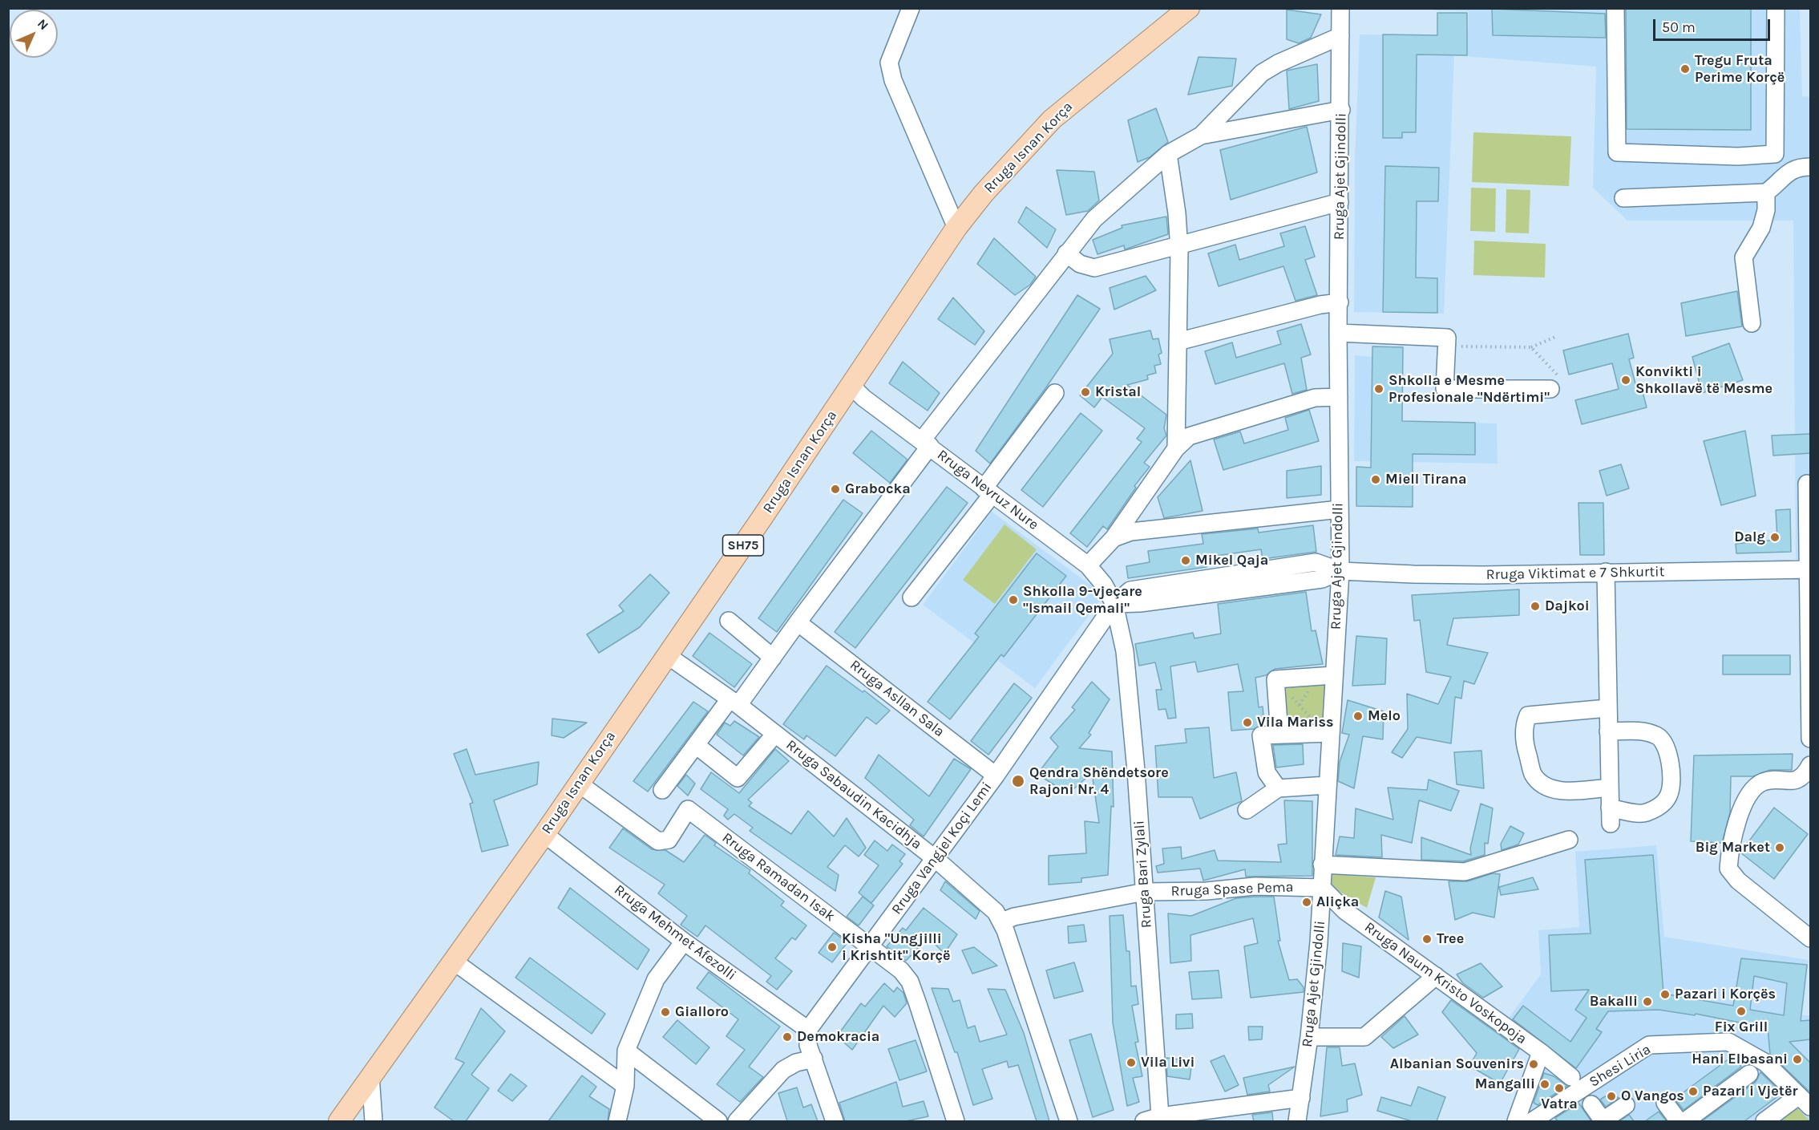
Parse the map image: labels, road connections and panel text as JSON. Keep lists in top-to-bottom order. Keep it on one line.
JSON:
{"streets":{"main road":["Rruga Isnan Korça","SH75"],"street":["Rruga Ajet Gjindolli","Rruga Nevruz Nure","Rruga Viktimat e 7 Shkurtit","Rruga Asllan Sala","Rruga Sabaudin Kacidhja","Rruga Vangjel Koçi Lemi","Rruga Bari Zylali","Rruga Ramadan Isak","Rruga Spase Pema","Rruga Mehmet Afezolli","Rruga Naum Kristo Voskopoja","Shesi Liria"]},"crossings":[["Rruga Isnan Korça","Rruga Nevruz Nure"],["Rruga Isnan Korça","Rruga Sabaudin Kacidhja"],["Rruga Isnan Korça","Rruga Ramadan Isak"],["Rruga Isnan Korça","Rruga Mehmet Afezolli"],["Rruga Ajet Gjindolli","Rruga Viktimat e 7 Shkurtit"],["Rruga Ajet Gjindolli","Rruga Spase Pema"],["Rruga Ajet Gjindolli","Rruga Naum Kristo Voskopoja"],["Rruga Nevruz Nure","Rruga Viktimat e 7 Shkurtit"],["Rruga Nevruz Nure","Rruga Vangjel Koçi Lemi"],["Rruga Nevruz Nure","Rruga Bari Zylali"],["Rruga Viktimat e 7 Shkurtit","Rruga Vangjel Koçi Lemi"],["Rruga Viktimat e 7 Shkurtit","Rruga Bari Zylali"],["Rruga Asllan Sala","Rruga Vangjel Koçi Lemi"],["Rruga Sabaudin Kacidhja","Rruga Vangjel Koçi Lemi"],["Rruga Sabaudin Kacidhja","Rruga Spase Pema"],["Rruga Vangjel Koçi Lemi","Rruga Bari Zylali"],["Rruga Vangjel Koçi Lemi","Rruga Ramadan Isak"],["Rruga Vangjel Koçi Lemi","Rruga Mehmet Afezolli"],["Rruga Bari Zylali","Rruga Spase Pema"],["Rruga Spase Pema","Rruga Naum Kristo Voskopoja"]],"places":["Tregu Fruta Perime Korçë","Konvikti i Shkollavë të Mesme","Shkolla e Mesme Profesionale \"Ndërtimi\"","Kristal","Miell Tirana","Grabocka","Dalg","Mikel Qaja","Shkolla 9-vjeçare \"Ismail Qemali\"","Dajkoi","Melo","Vila Mariss","Qendra Shëndetsore Rajoni Nr. 4","Big Market","Aliçka","Tree","Kisha \"Ungjilli i Krishtit\" Korçë","Pazari i Korçës","Bakalli","Fix Grill","Gialloro","Demokracia","Hani Elbasani","Vila Livi","Albanian Souvenirs","Mangalli","Vatra","Pazari i Vjetër","O Vangos"],"scale_bar":"50 m","north":"top right"}
